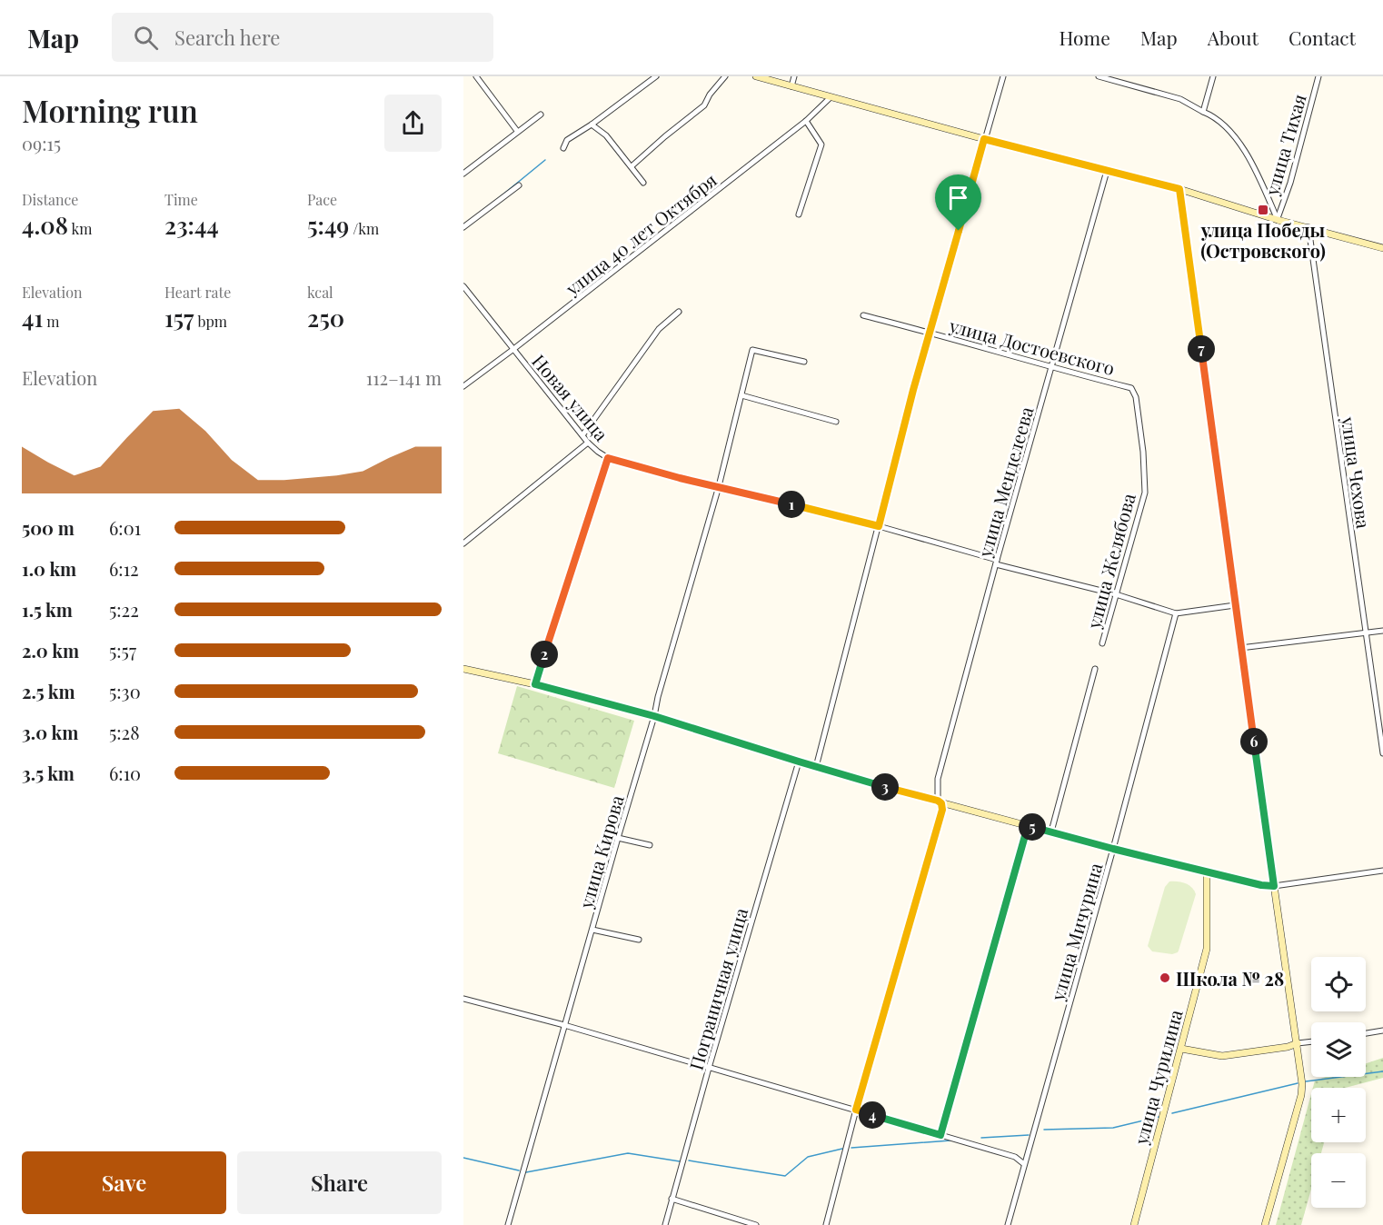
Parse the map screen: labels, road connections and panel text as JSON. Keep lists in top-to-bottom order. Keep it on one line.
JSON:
{"streets":{"main road":["улица Чурилина"],"street":["улица Тихая","улица 40 лет Октября","улица Достоевского","Новая улица","улица Чехова","улица Менделеева","улица Желябова","улица Кирова","улица Мичурина","Пограничная улица"]},"crossings":[["улица 40 лет Октября","Новая улица"],["улица Достоевского","улица Менделеева"],["улица Достоевского","улица Желябова"],["Новая улица","улица Менделеева"],["Новая улица","улица Желябова"],["Новая улица","улица Кирова"],["Новая улица","улица Мичурина"]],"places":{"transit":["улица Победы (Островского)"],"other":["Школа № 28"]},"page":{"header":"Map","search":"Search here","nav":["Home","Map","About","Contact"],"heading":["Morning run","09:15"],"stats":[["Distance","4.08 km"],["Time","23:44"],["Pace","5:49 /km"],["Elevation","41 m"],["Heart rate","157 bpm"],["kcal","250"]],"pins":["7","1","2","6","3","5","4"],"chart":["Elevation","112–141 m"],"list":[{"name":"500 m","note":"6:01"},{"name":"1.0 km","note":"6:12"},{"name":"1.5 km","note":"5:22"},{"name":"2.0 km","note":"5:57"},{"name":"2.5 km","note":"5:30"},{"name":"3.0 km","note":"5:28"},{"name":"3.5 km","note":"6:10"}],"map_buttons":["+","−"],"buttons":["Save","Share"]}}
